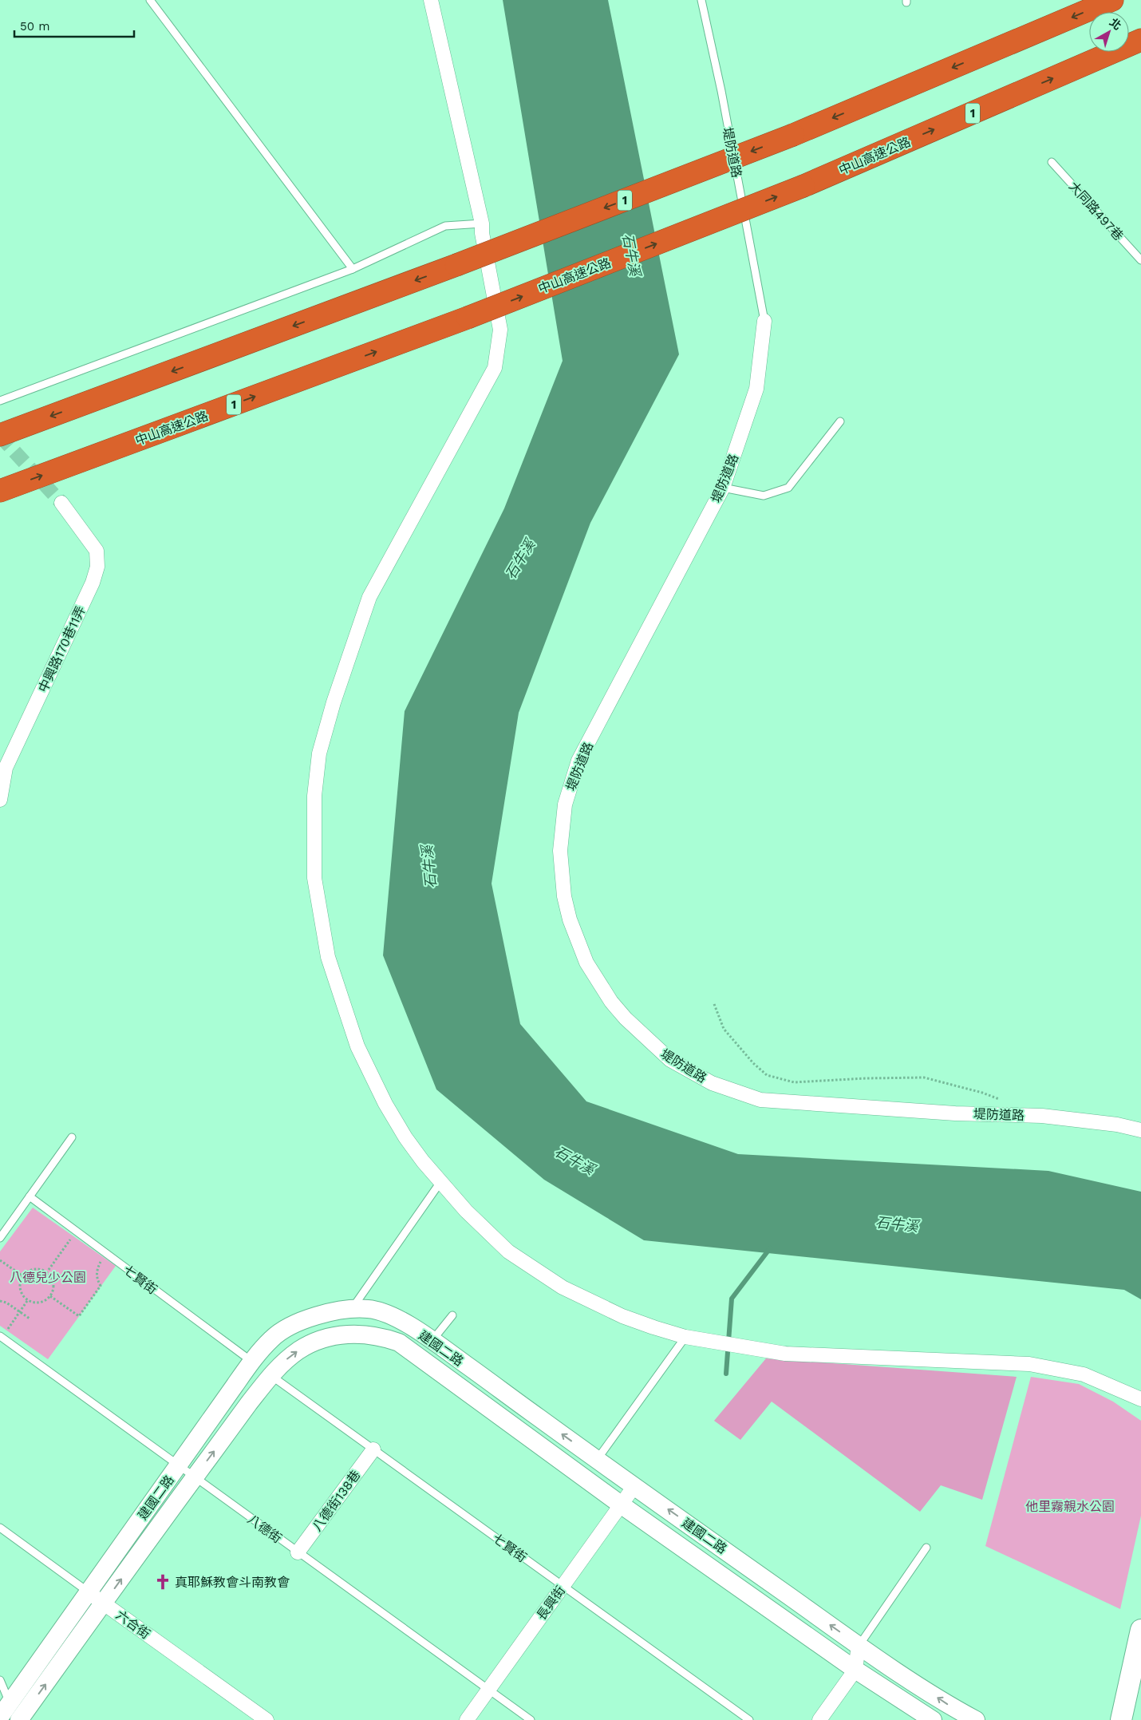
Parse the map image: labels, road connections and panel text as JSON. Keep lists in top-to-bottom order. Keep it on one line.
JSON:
{"streets":{"highway":["1","中山高速公路"],"street":["堤防道路","中興路170巷11弄","建國二路","八德街138巷","長興街","六合街"],"lane":["大同路497巷","七賢街","八德街"]},"crossings":[["七賢街","建國二路"],["七賢街","八德街138巷"],["七賢街","長興街"],["建國二路","八德街"],["建國二路","長興街"],["建國二路","六合街"],["八德街138巷","八德街"],["八德街","長興街"]],"water":["石牛溪"],"parks":["八德兒少公園","他里霧親水公園"],"places":{"church":["真耶穌教會斗南教會"]},"scale_bar":"50 m","north":"top right"}
